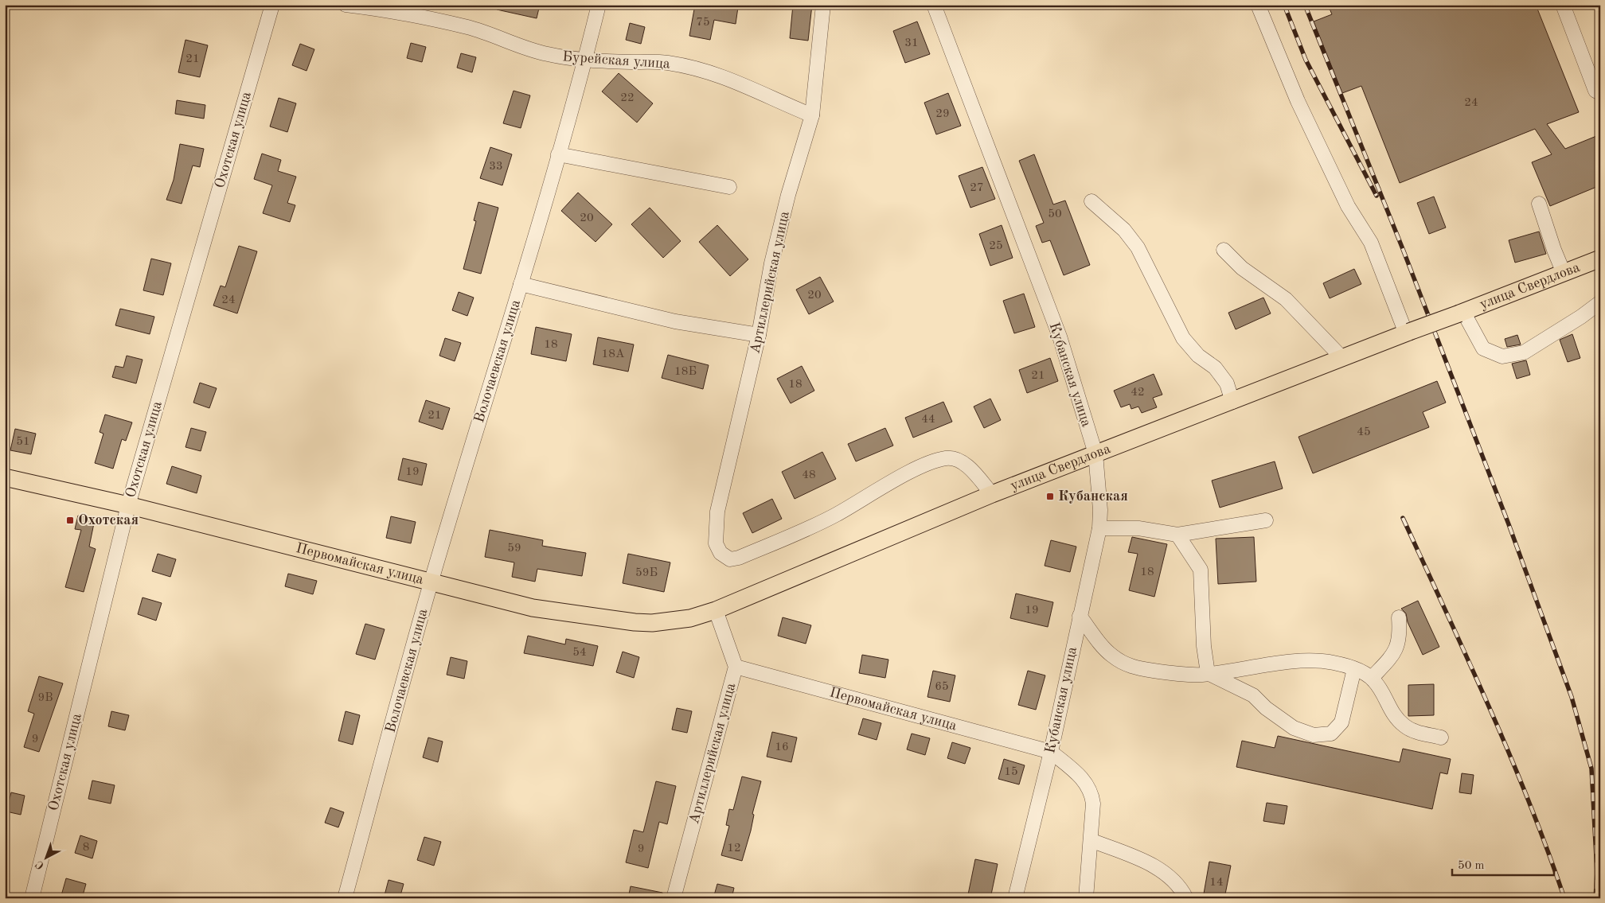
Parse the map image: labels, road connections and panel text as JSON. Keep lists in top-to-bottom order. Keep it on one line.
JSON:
{"streets":{"main road":["улица Свердлова","Первомайская улица"],"street":["Бурейская улица","Охотская улица","Артиллерийская улица","Волочаевская улица","Кубанская улица"]},"crossings":[["Бурейская улица","Артиллерийская улица"],["Бурейская улица","Волочаевская улица"],["Охотская улица","Первомайская улица"],["Артиллерийская улица","улица Свердлова"],["Артиллерийская улица","Волочаевская улица"],["Артиллерийская улица","Первомайская улица"],["улица Свердлова","Кубанская улица"],["улица Свердлова","Первомайская улица"],["Волочаевская улица","Первомайская улица"],["Кубанская улица","Первомайская улица"]],"places":{"transit":["Кубанская","Охотская"]},"house_numbers":["75","31","21","22","24","29","33","27","50","20","25","20","24","18","18А","18Б","21","18","42","21","44","45","51","19","48","59","18","59Б","19","54","65","9В","9","16","15","8","12","9","14"],"scale_bar":"50 m","north":"bottom left"}
